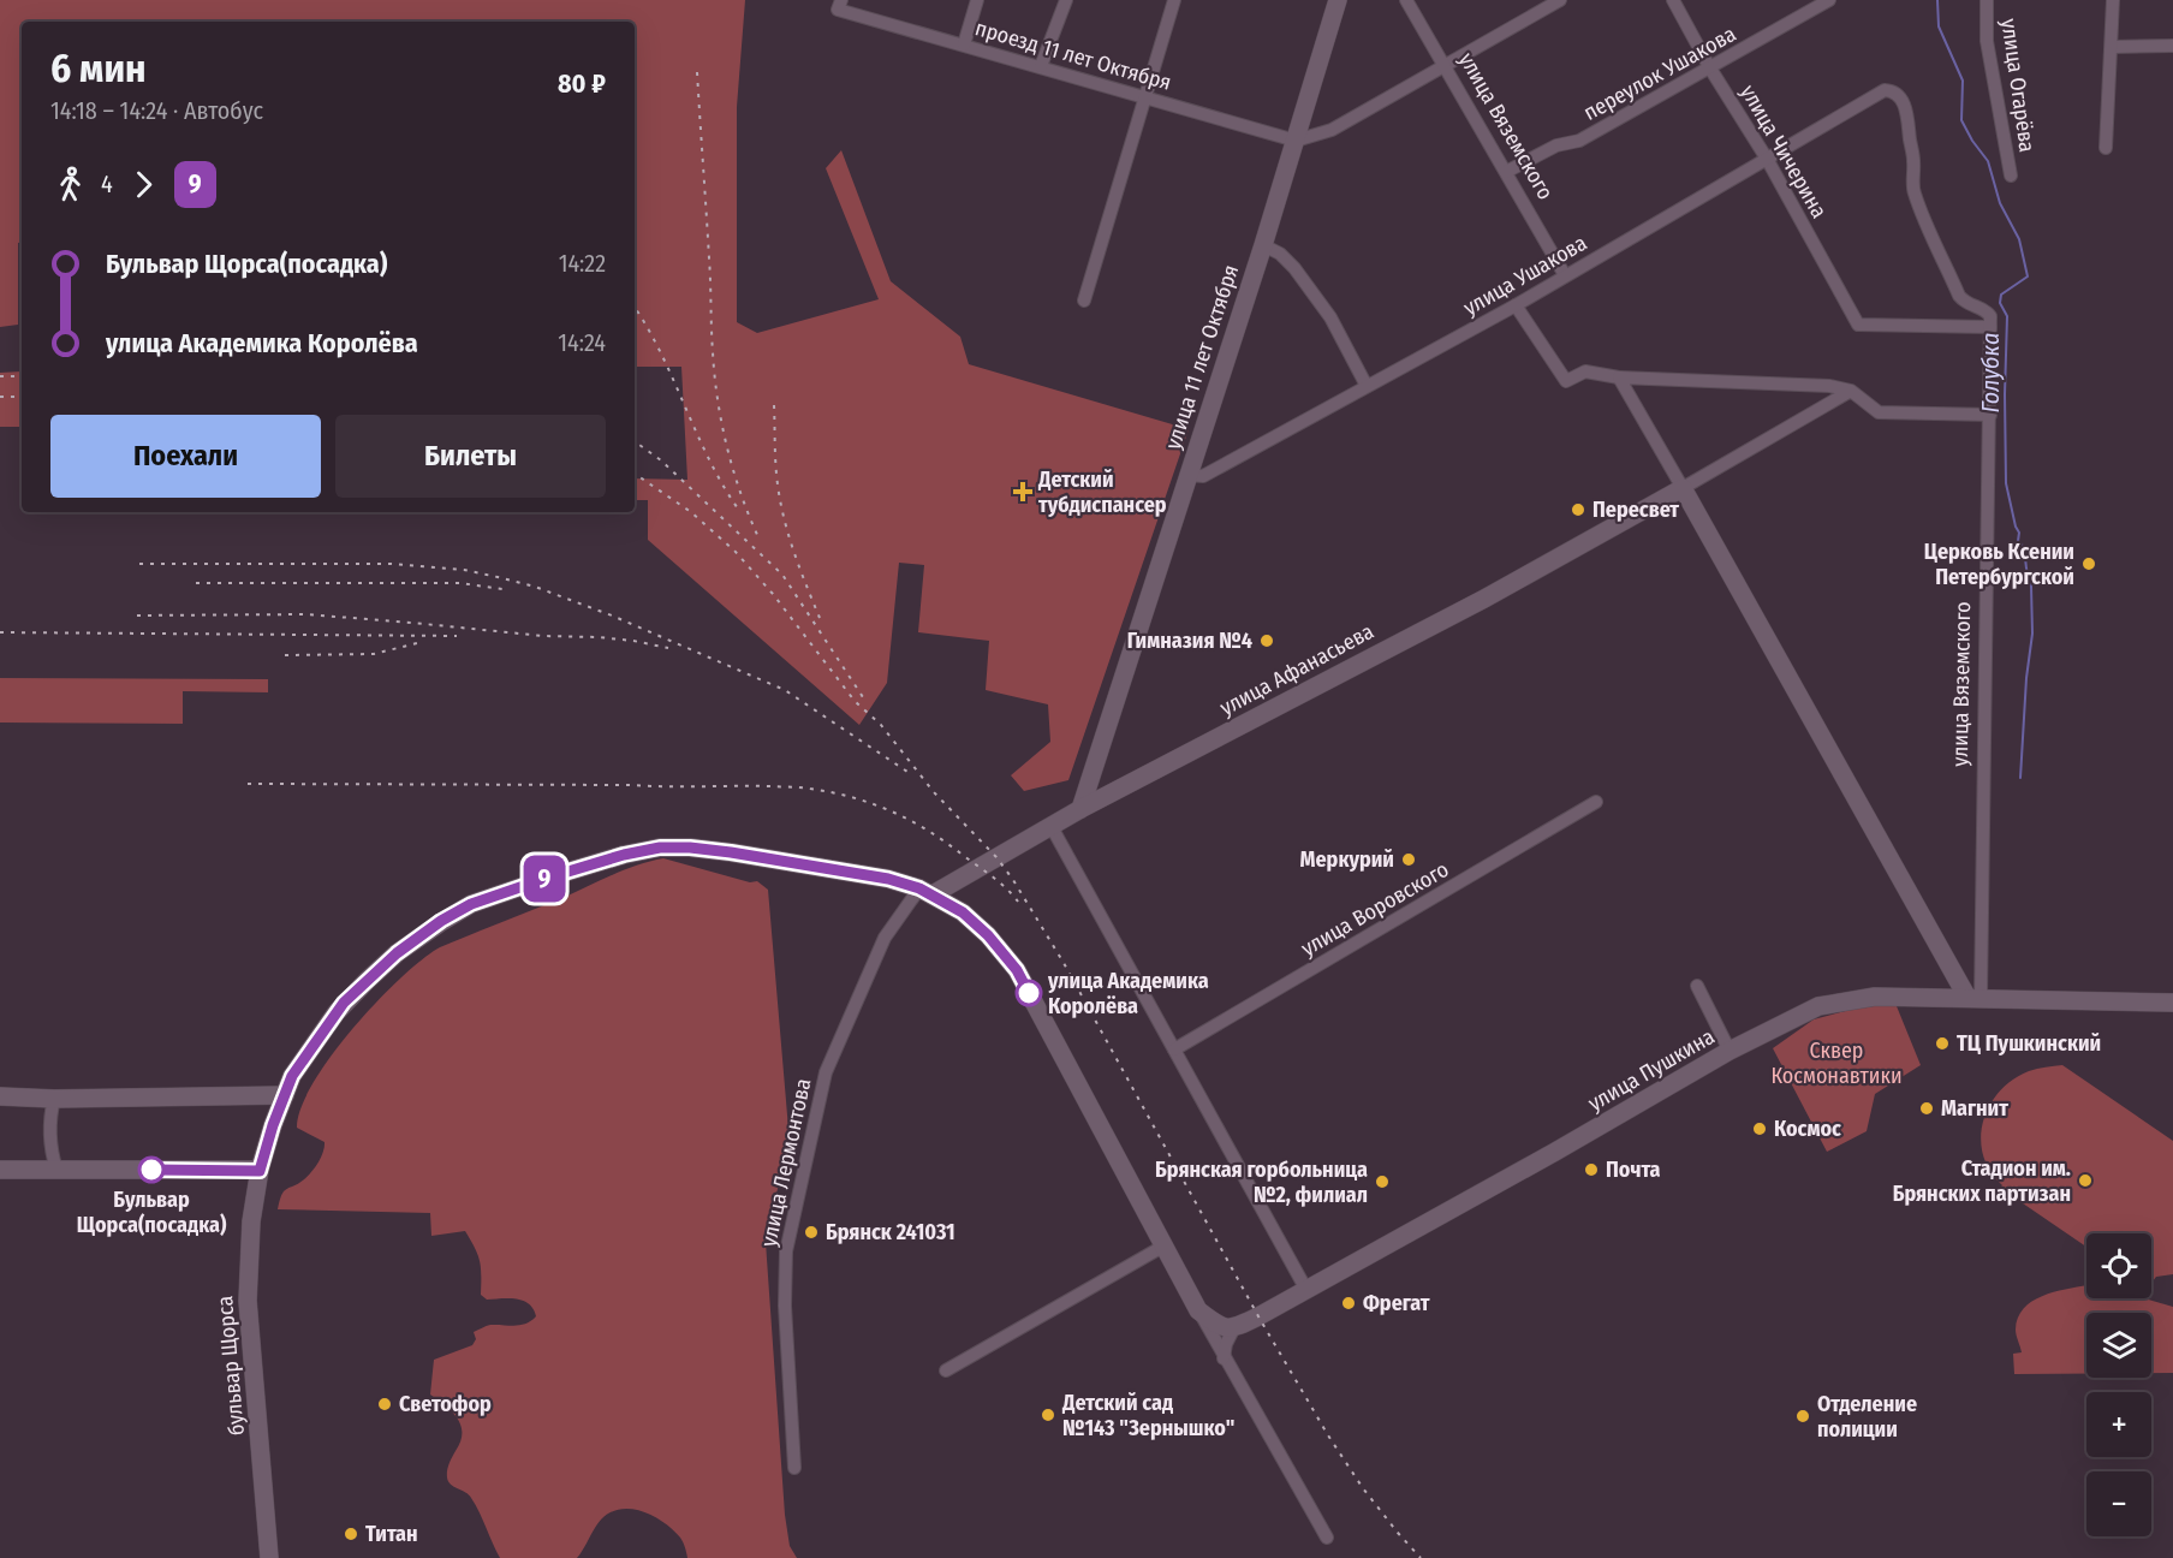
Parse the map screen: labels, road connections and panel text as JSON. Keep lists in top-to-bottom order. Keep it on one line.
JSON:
{"streets":{"street":["проезд 11 лет Октября","переулок Ушакова","улица Огарёва","улица Вяземского","улица Чичерина","улица Ушакова","улица 11 лет Октября","улица Афанасьева","улица Воровского","улица Пушкина","улица Лермонтова","бульвар Щорса"]},"crossings":[["проезд 11 лет Октября","улица 11 лет Октября"],["переулок Ушакова","улица Вяземского"],["переулок Ушакова","улица Чичерина"],["улица Вяземского","улица Чичерина"],["улица Вяземского","улица Ушакова"],["улица Вяземского","улица Пушкина"],["улица Чичерина","улица Ушакова"],["улица Ушакова","улица 11 лет Октября"],["улица 11 лет Октября","улица Афанасьева"],["улица Афанасьева","улица Лермонтова"]],"water":["Голубка"],"parks":["Сквер Космонавтики"],"places":{"health":["Детский тубдиспансер"],"other":["Пересвет","Церковь Ксении Петербургской","Гимназия №4","Меркурий","улица Академика Королёва","ТЦ Пушкинский","Магнит","Космос","Бульвар Щорса(посадка)","Почта","Стадион им. Брянских партизан","Брянская горбольница №2, филиал","Брянск 241031","Фрегат","Светофор","Детский сад №143 \"Зернышко\"","Отделение полиции","Титан"]},"lines":["bus line 9"],"page":{"on_map":"9","heading":["6 мин","14:18 – 14:24 · Автобус","80 ₽"],"legs":["4","9"],"list":[{"name":"Бульвар Щорса(посадка)","value":"14:22"},{"name":"улица Академика Королёва","value":"14:24"}],"buttons":["Поехали","Билеты"],"map_buttons":["+","−"]}}
